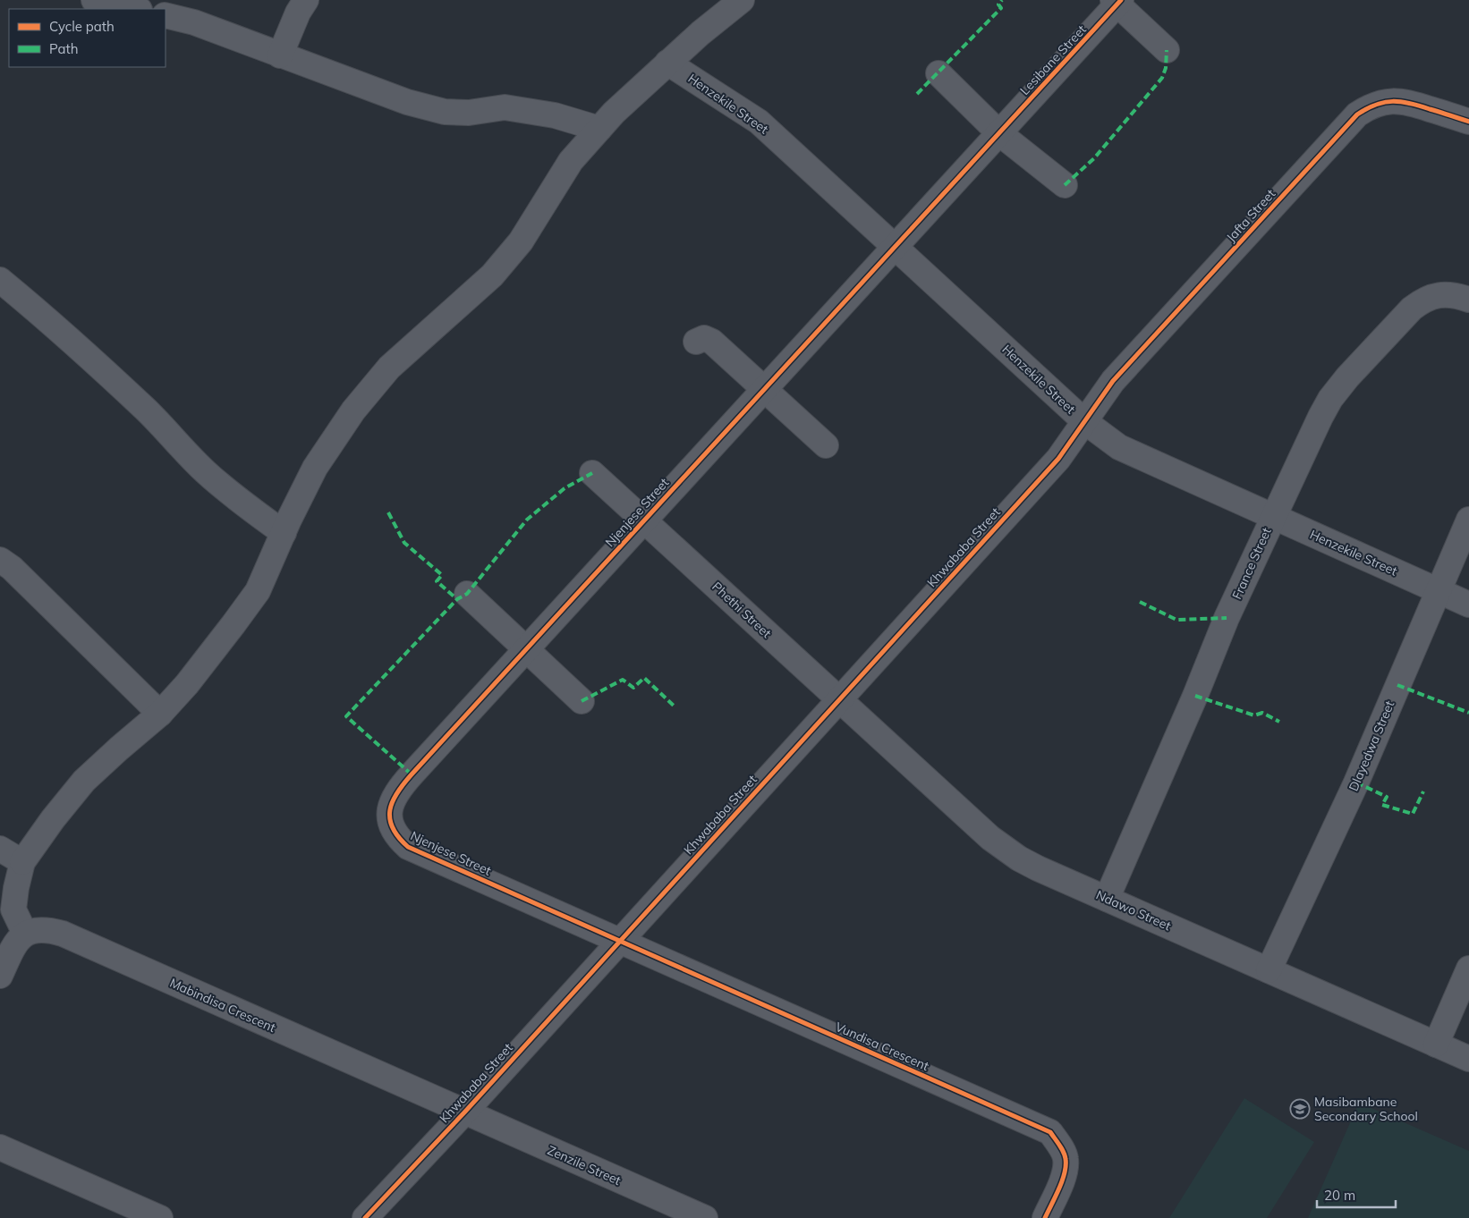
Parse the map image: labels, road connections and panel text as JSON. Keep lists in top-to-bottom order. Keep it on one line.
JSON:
{"streets":{"street":["Lesibane Street","Henzekile Street","Jafta Street","Njenjese Street","Khwababa Street","France Street","Phethi Street","Dlayedwa Street","Ndawo Street","Mabindisa Crescent","Vundisa Crescent","Zenzile Street"]},"crossings":[["Lesibane Street","Henzekile Street"],["Lesibane Street","Njenjese Street"],["Henzekile Street","Jafta Street"],["Henzekile Street","Njenjese Street"],["Henzekile Street","Khwababa Street"],["Henzekile Street","France Street"],["Henzekile Street","Dlayedwa Street"],["Jafta Street","Khwababa Street"],["Njenjese Street","Khwababa Street"],["Njenjese Street","Phethi Street"],["Njenjese Street","Vundisa Crescent"],["Khwababa Street","Phethi Street"],["Khwababa Street","Ndawo Street"],["Khwababa Street","Mabindisa Crescent"],["Khwababa Street","Vundisa Crescent"],["Khwababa Street","Zenzile Street"],["France Street","Ndawo Street"],["Phethi Street","Ndawo Street"],["Dlayedwa Street","Ndawo Street"],["Mabindisa Crescent","Zenzile Street"]],"places":{"school or university":["Masibambane Secondary School"]},"legend":["Cycle path","Path"],"scale_bar":"20 m"}
